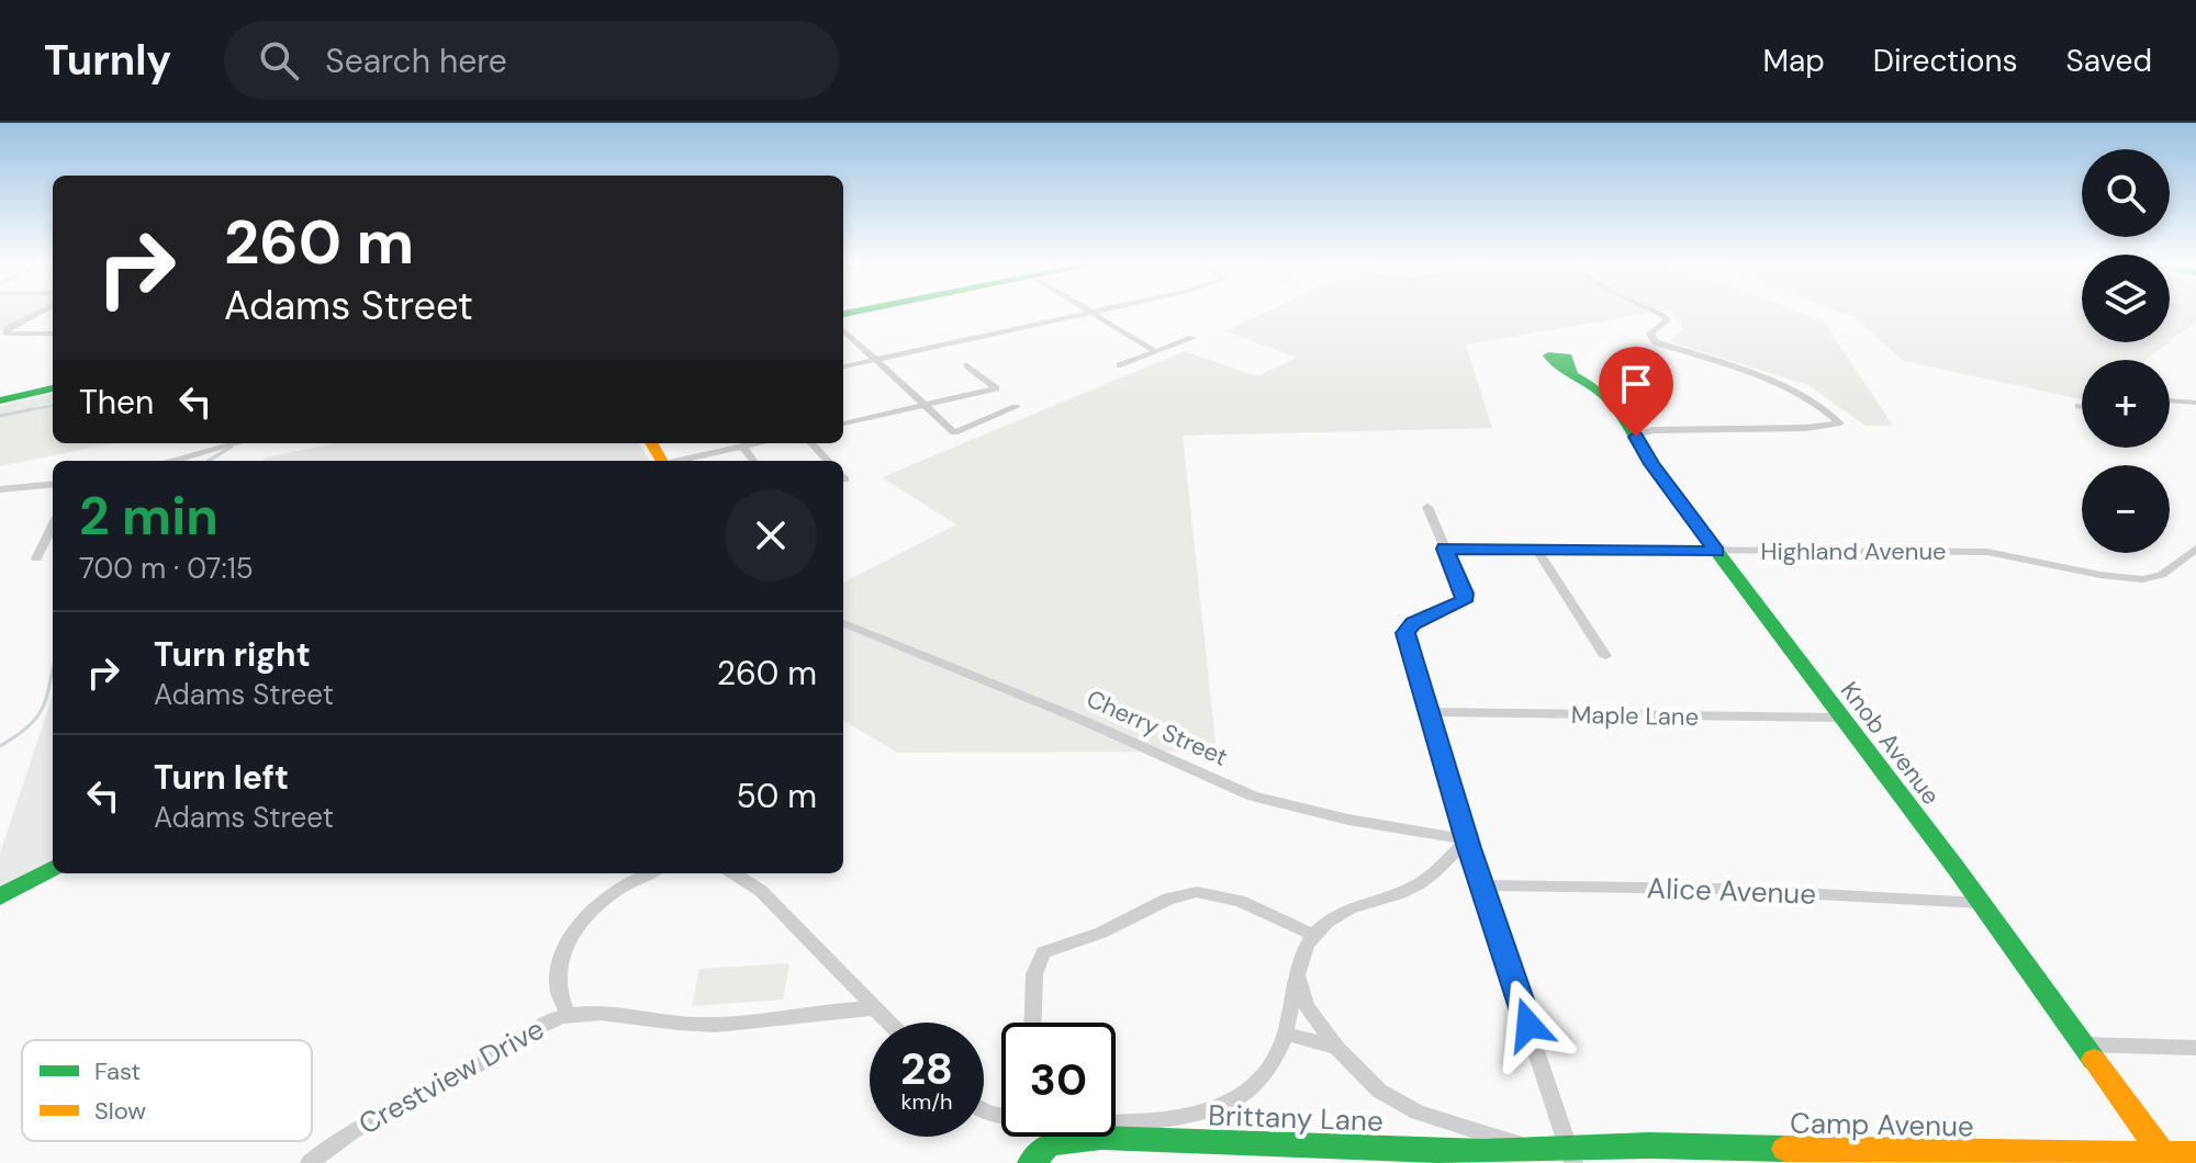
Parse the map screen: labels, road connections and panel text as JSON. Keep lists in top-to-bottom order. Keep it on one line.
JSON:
{"streets":{"main road":["Knob Avenue","Brittany Lane","Camp Avenue"],"street":["Highland Avenue","Maple Lane","Cherry Street","Alice Avenue","Crestview Drive"]},"crossings":[["Highland Avenue","Knob Avenue"],["Maple Lane","Knob Avenue"],["Knob Avenue","Alice Avenue"],["Knob Avenue","Camp Avenue"],["Brittany Lane","Camp Avenue"]],"legend":["Fast","Slow"],"page":{"header":"Turnly","search":"Search here","nav":["Map","Directions","Saved"],"map_buttons":["+","−"],"turn":["260 m","Adams Street"],"then":"Then","heading":["2 min","700 m · 07:15"],"list":[{"name":"Turn right","note":"Adams Street","value":"260 m"},{"name":"Turn left","note":"Adams Street","value":"50 m"}],"speed":"28 km/h","limit":"30"}}
